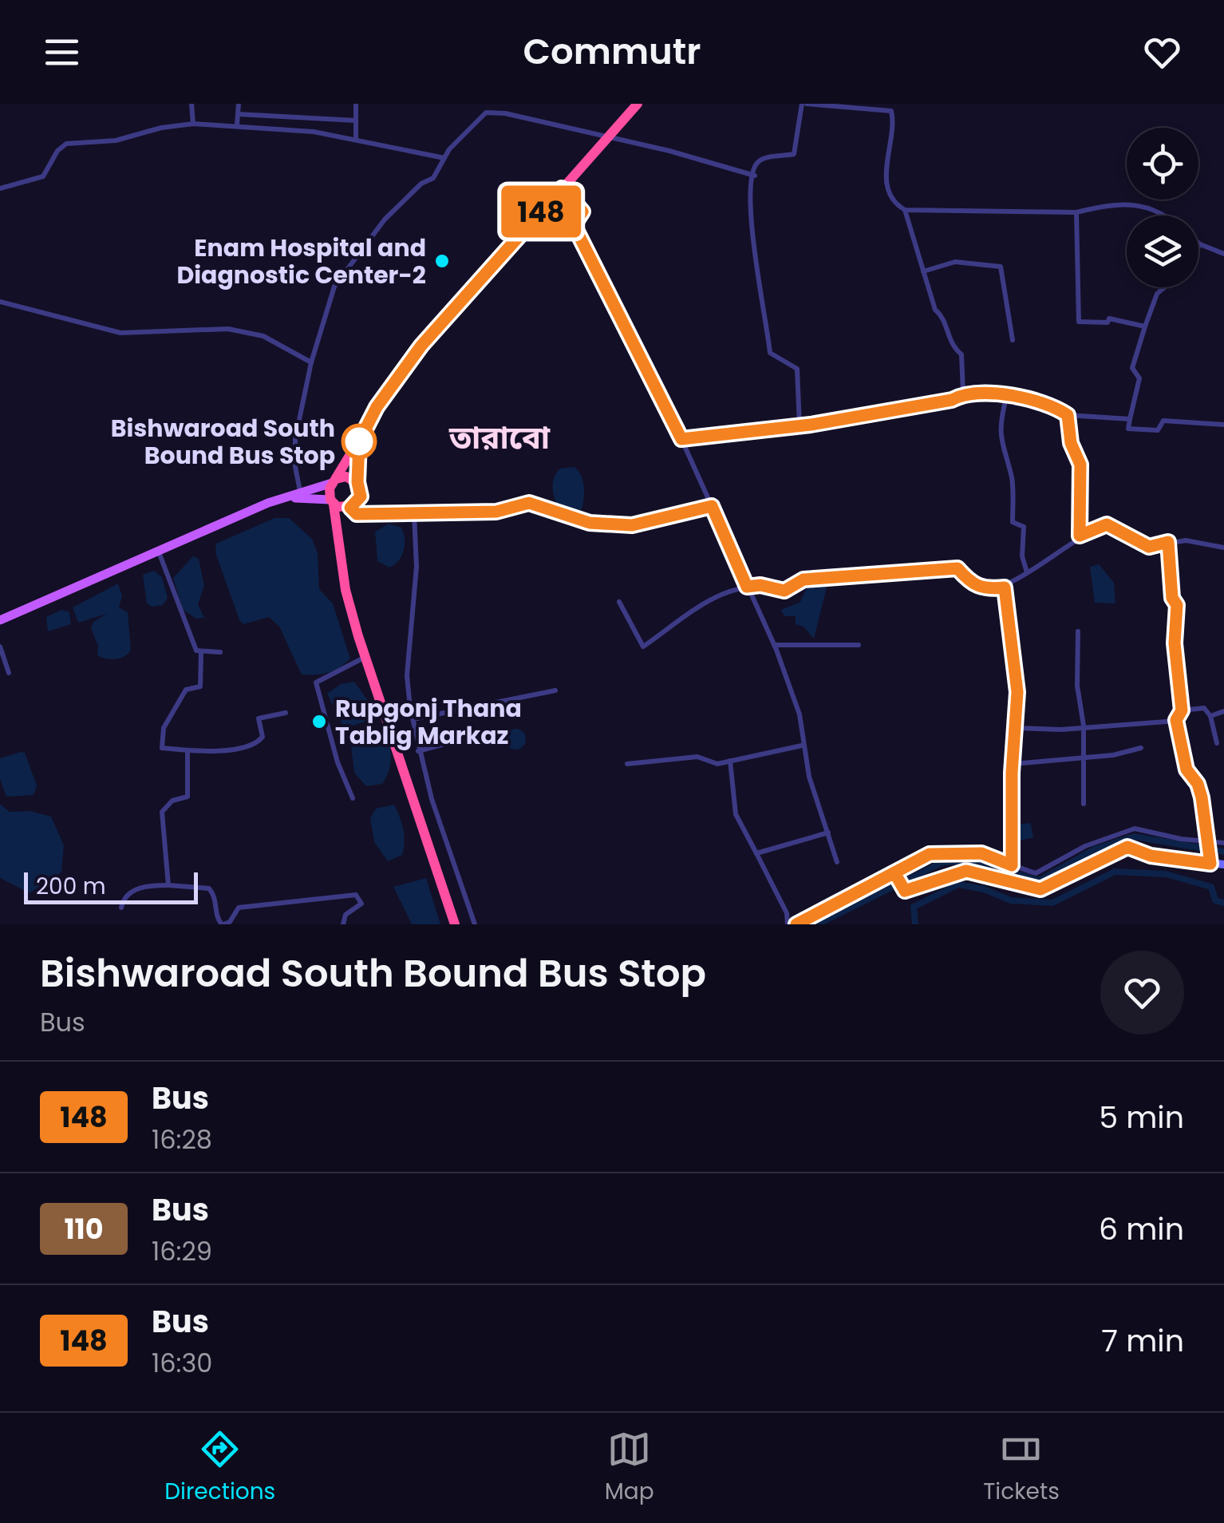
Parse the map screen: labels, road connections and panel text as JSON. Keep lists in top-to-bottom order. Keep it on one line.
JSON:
{"districts":["তারাবো"],"places":["Enam Hospital and Diagnostic Center-2","Bishwaroad South Bound Bus Stop","Rupgonj Thana Tablig Markaz"],"lines":["bus line 148"],"scale_bar":"200 m","page":{"header":"Commutr","on_map":"148","scale":"200 m","heading":["Bishwaroad South Bound Bus Stop","Bus"],"list":[{"mark":"148","name":"Bus","note":"16:28","value":"5 min"},{"mark":"110","name":"Bus","note":"16:29","value":"6 min"},{"mark":"148","name":"Bus","note":"16:30","value":"7 min"}],"tabs":["Directions","Map","Tickets"]}}
